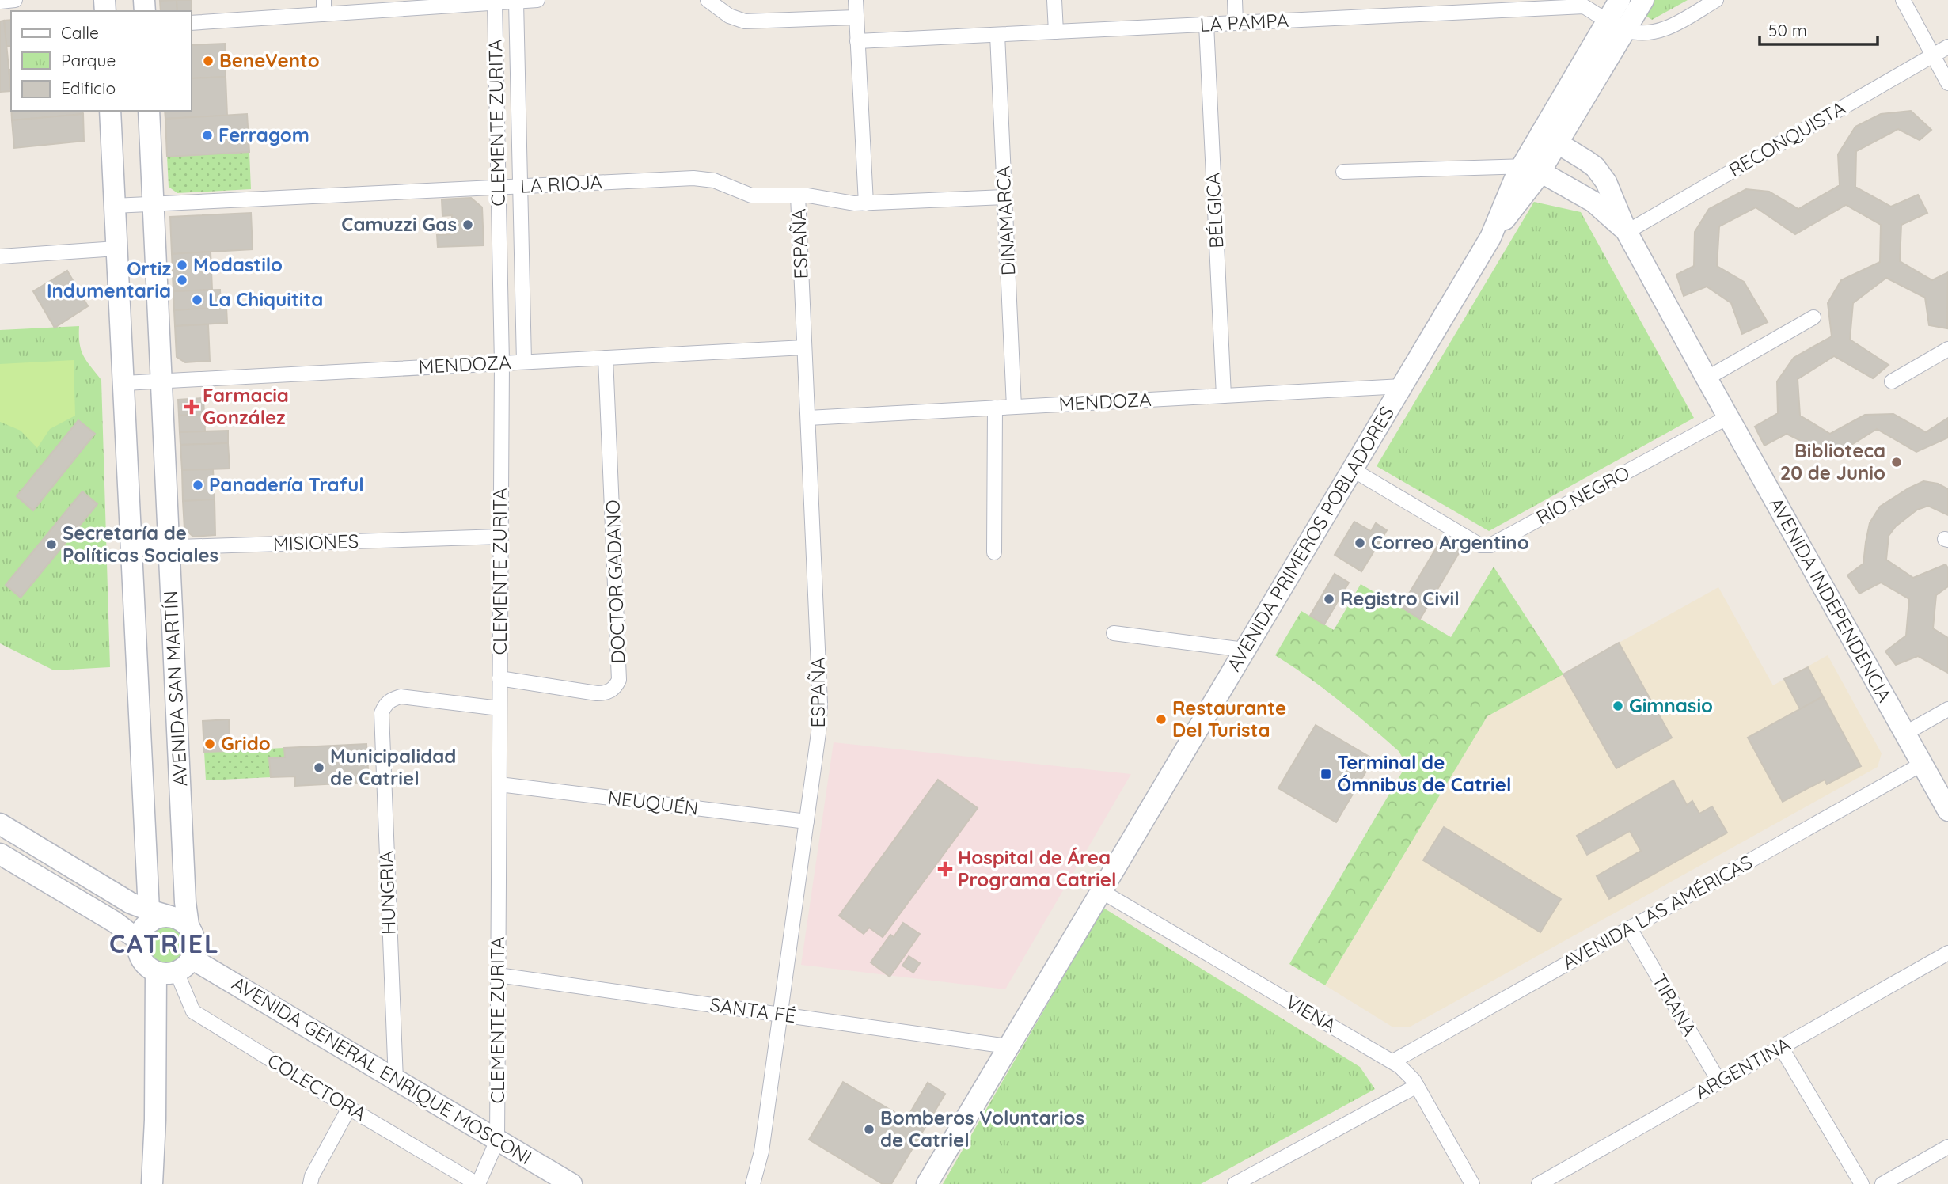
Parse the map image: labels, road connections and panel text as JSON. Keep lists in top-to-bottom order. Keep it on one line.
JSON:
{"streets":{"street":["LA PAMPA","CLEMENTE ZURITA","RECONQUISTA","LA RIOJA","BÉLGICA","DINAMARCA","ESPAÑA","MENDOZA","RÍO NEGRO","AVENIDA PRIMEROS POBLADORES","MISIONES","DOCTOR GADANO","AVENIDA INDEPENDENCIA","AVENIDA SAN MARTÍN","NEUQUÉN","HUNGRIA","AVENIDA LAS AMÉRICAS","TIRANA","SANTA FÉ","VIENA","ARGENTINA","AVENIDA GENERAL ENRIQUE MOSCONI","COLECTORA"]},"crossings":[["LA PAMPA","BÉLGICA"],["LA PAMPA","DINAMARCA"],["LA PAMPA","AVENIDA PRIMEROS POBLADORES"],["CLEMENTE ZURITA","LA RIOJA"],["CLEMENTE ZURITA","MENDOZA"],["CLEMENTE ZURITA","MISIONES"],["CLEMENTE ZURITA","DOCTOR GADANO"],["CLEMENTE ZURITA","NEUQUÉN"],["CLEMENTE ZURITA","HUNGRIA"],["CLEMENTE ZURITA","SANTA FÉ"],["CLEMENTE ZURITA","AVENIDA GENERAL ENRIQUE MOSCONI"],["RECONQUISTA","AVENIDA INDEPENDENCIA"],["LA RIOJA","DINAMARCA"],["LA RIOJA","ESPAÑA"],["LA RIOJA","AVENIDA SAN MARTÍN"],["BÉLGICA","MENDOZA"],["DINAMARCA","MENDOZA"],["ESPAÑA","MENDOZA"],["ESPAÑA","NEUQUÉN"],["ESPAÑA","SANTA FÉ"],["MENDOZA","AVENIDA PRIMEROS POBLADORES"],["MENDOZA","DOCTOR GADANO"],["MENDOZA","AVENIDA SAN MARTÍN"],["RÍO NEGRO","AVENIDA PRIMEROS POBLADORES"],["RÍO NEGRO","AVENIDA INDEPENDENCIA"],["AVENIDA PRIMEROS POBLADORES","AVENIDA INDEPENDENCIA"],["AVENIDA PRIMEROS POBLADORES","SANTA FÉ"],["AVENIDA PRIMEROS POBLADORES","VIENA"],["MISIONES","AVENIDA SAN MARTÍN"],["AVENIDA INDEPENDENCIA","AVENIDA LAS AMÉRICAS"],["AVENIDA SAN MARTÍN","AVENIDA GENERAL ENRIQUE MOSCONI"],["AVENIDA SAN MARTÍN","COLECTORA"],["HUNGRIA","AVENIDA GENERAL ENRIQUE MOSCONI"],["AVENIDA LAS AMÉRICAS","TIRANA"],["AVENIDA LAS AMÉRICAS","VIENA"],["TIRANA","ARGENTINA"],["AVENIDA GENERAL ENRIQUE MOSCONI","COLECTORA"]],"districts":["CATRIEL"],"places":{"other":["BeneVento","Ferragom","Camuzzi Gas","Modastilo","Ortiz Indumentaria","La Chiquitita","Biblioteca 20 de Junio","Panadería Traful","Correo Argentino","Secretaría de Políticas Sociales","Registro Civil","Gimnasio","Restaurante Del Turista","Grido","Municipalidad de Catriel","Bomberos Voluntarios de Catriel"],"health":["Farmacia González","Hospital de Área Programa Catriel"],"transit":["Terminal de Ómnibus de Catriel"]},"legend":["Calle","Parque","Edificio"],"scale_bar":"50 m"}
